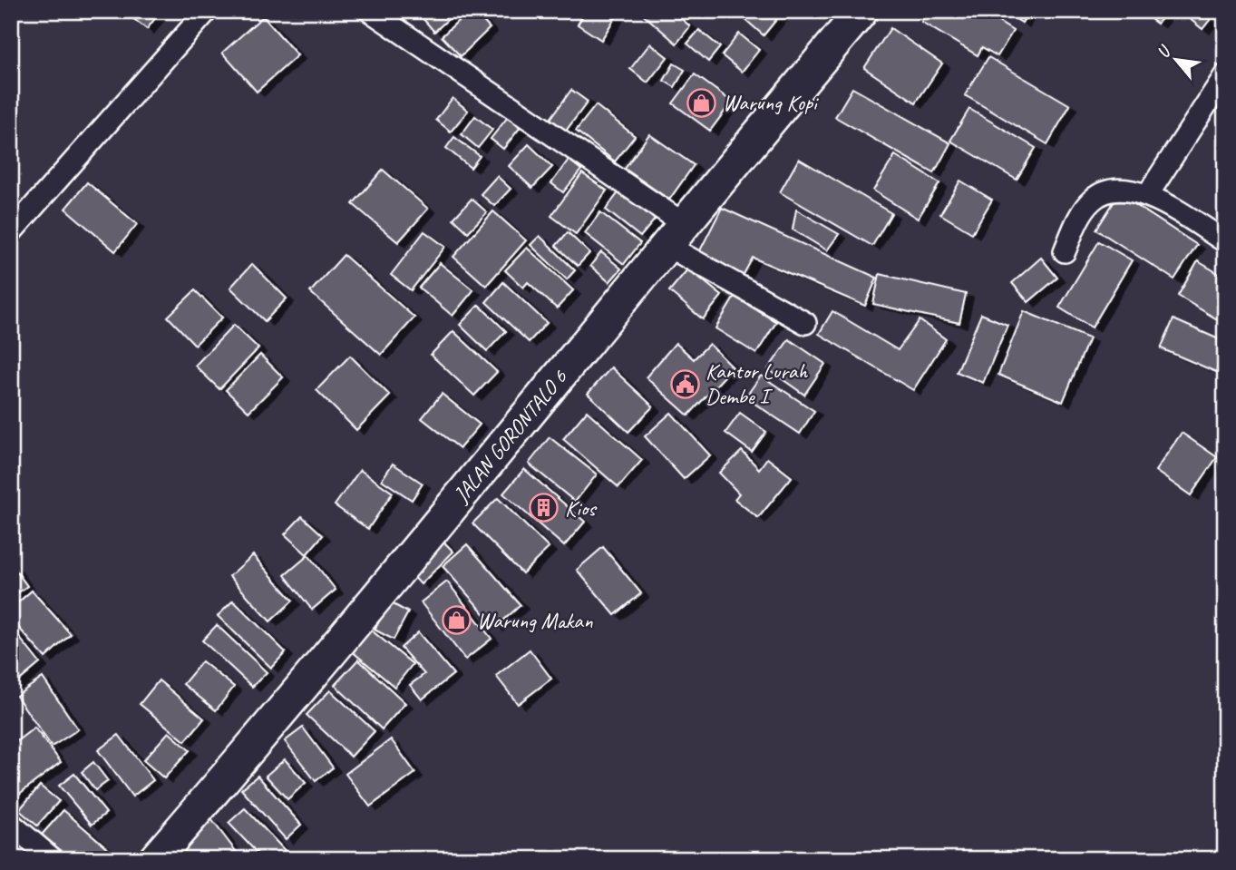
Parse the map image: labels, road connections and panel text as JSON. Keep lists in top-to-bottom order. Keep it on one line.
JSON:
{"streets":{"main road":["JALAN GORONTALO 6"]},"places":{"shop":["Warung Kopi","Warung Makan"],"public building":["Kantor Lurah Dembe I"],"building":["Kios"]},"north":"top left"}
